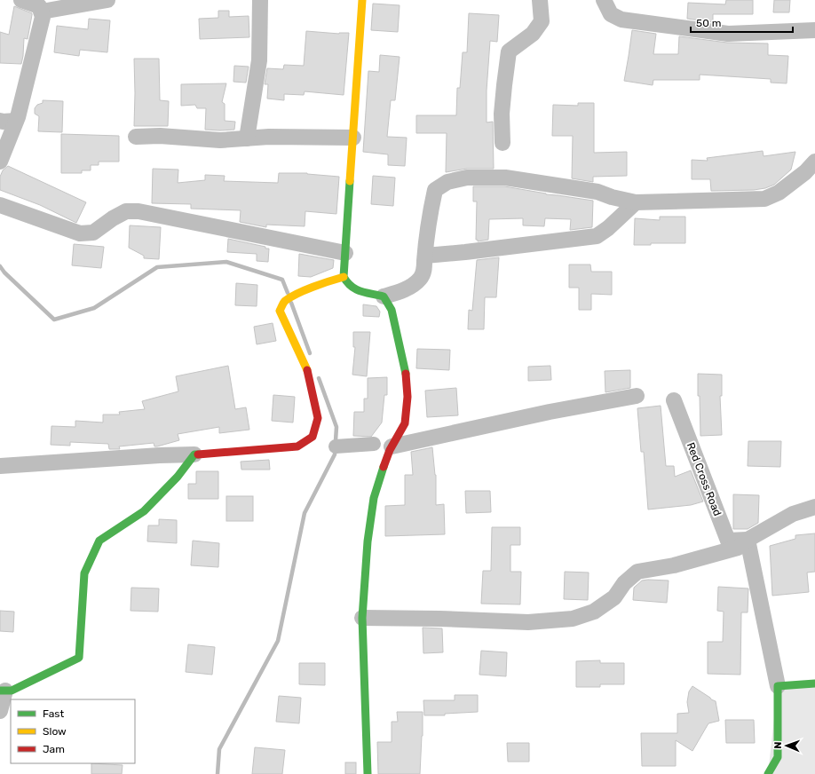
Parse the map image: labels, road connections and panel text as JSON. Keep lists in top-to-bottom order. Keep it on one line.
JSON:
{"streets":{"street":["Red Cross Road"]},"legend":["Fast","Slow","Jam"],"scale_bar":"50 m","north":"left"}
